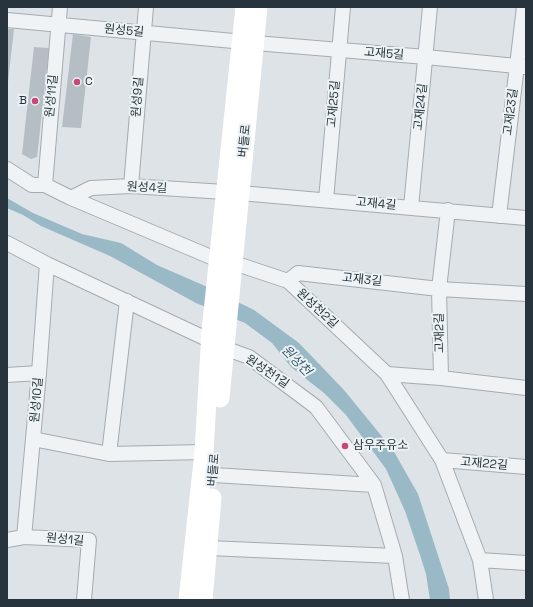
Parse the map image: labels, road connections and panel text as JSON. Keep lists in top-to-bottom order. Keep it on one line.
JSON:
{"streets":{"street":["원성5길","고재5길","원성11길","원성9길","고재25길","고재24길","고재23길","버들로","원성4길","고재4길","고재3길","원성천2길","고재2길","원성천1길","원성10길","고재22길","원성1길"]},"crossings":[["원성5길","고재5길"],["원성5길","원성11길"],["원성5길","원성9길"],["원성5길","버들로"],["고재5길","고재25길"],["고재5길","고재24길"],["고재5길","고재23길"],["고재5길","버들로"],["원성11길","원성천2길"],["원성9길","원성4길"],["고재25길","고재4길"],["고재24길","고재4길"],["고재23길","고재4길"],["버들로","원성4길"],["버들로","고재4길"],["버들로","원성천2길"],["버들로","원성천1길"],["버들로","원성10길"],["원성4길","고재4길"],["원성4길","원성천2길"],["고재3길","원성천2길"],["고재3길","고재2길"],["원성천2길","고재22길"],["원성천1길","원성10길"],["원성10길","원성1길"]],"water":["원성천"],"places":["C","B","삼우주유소"]}
